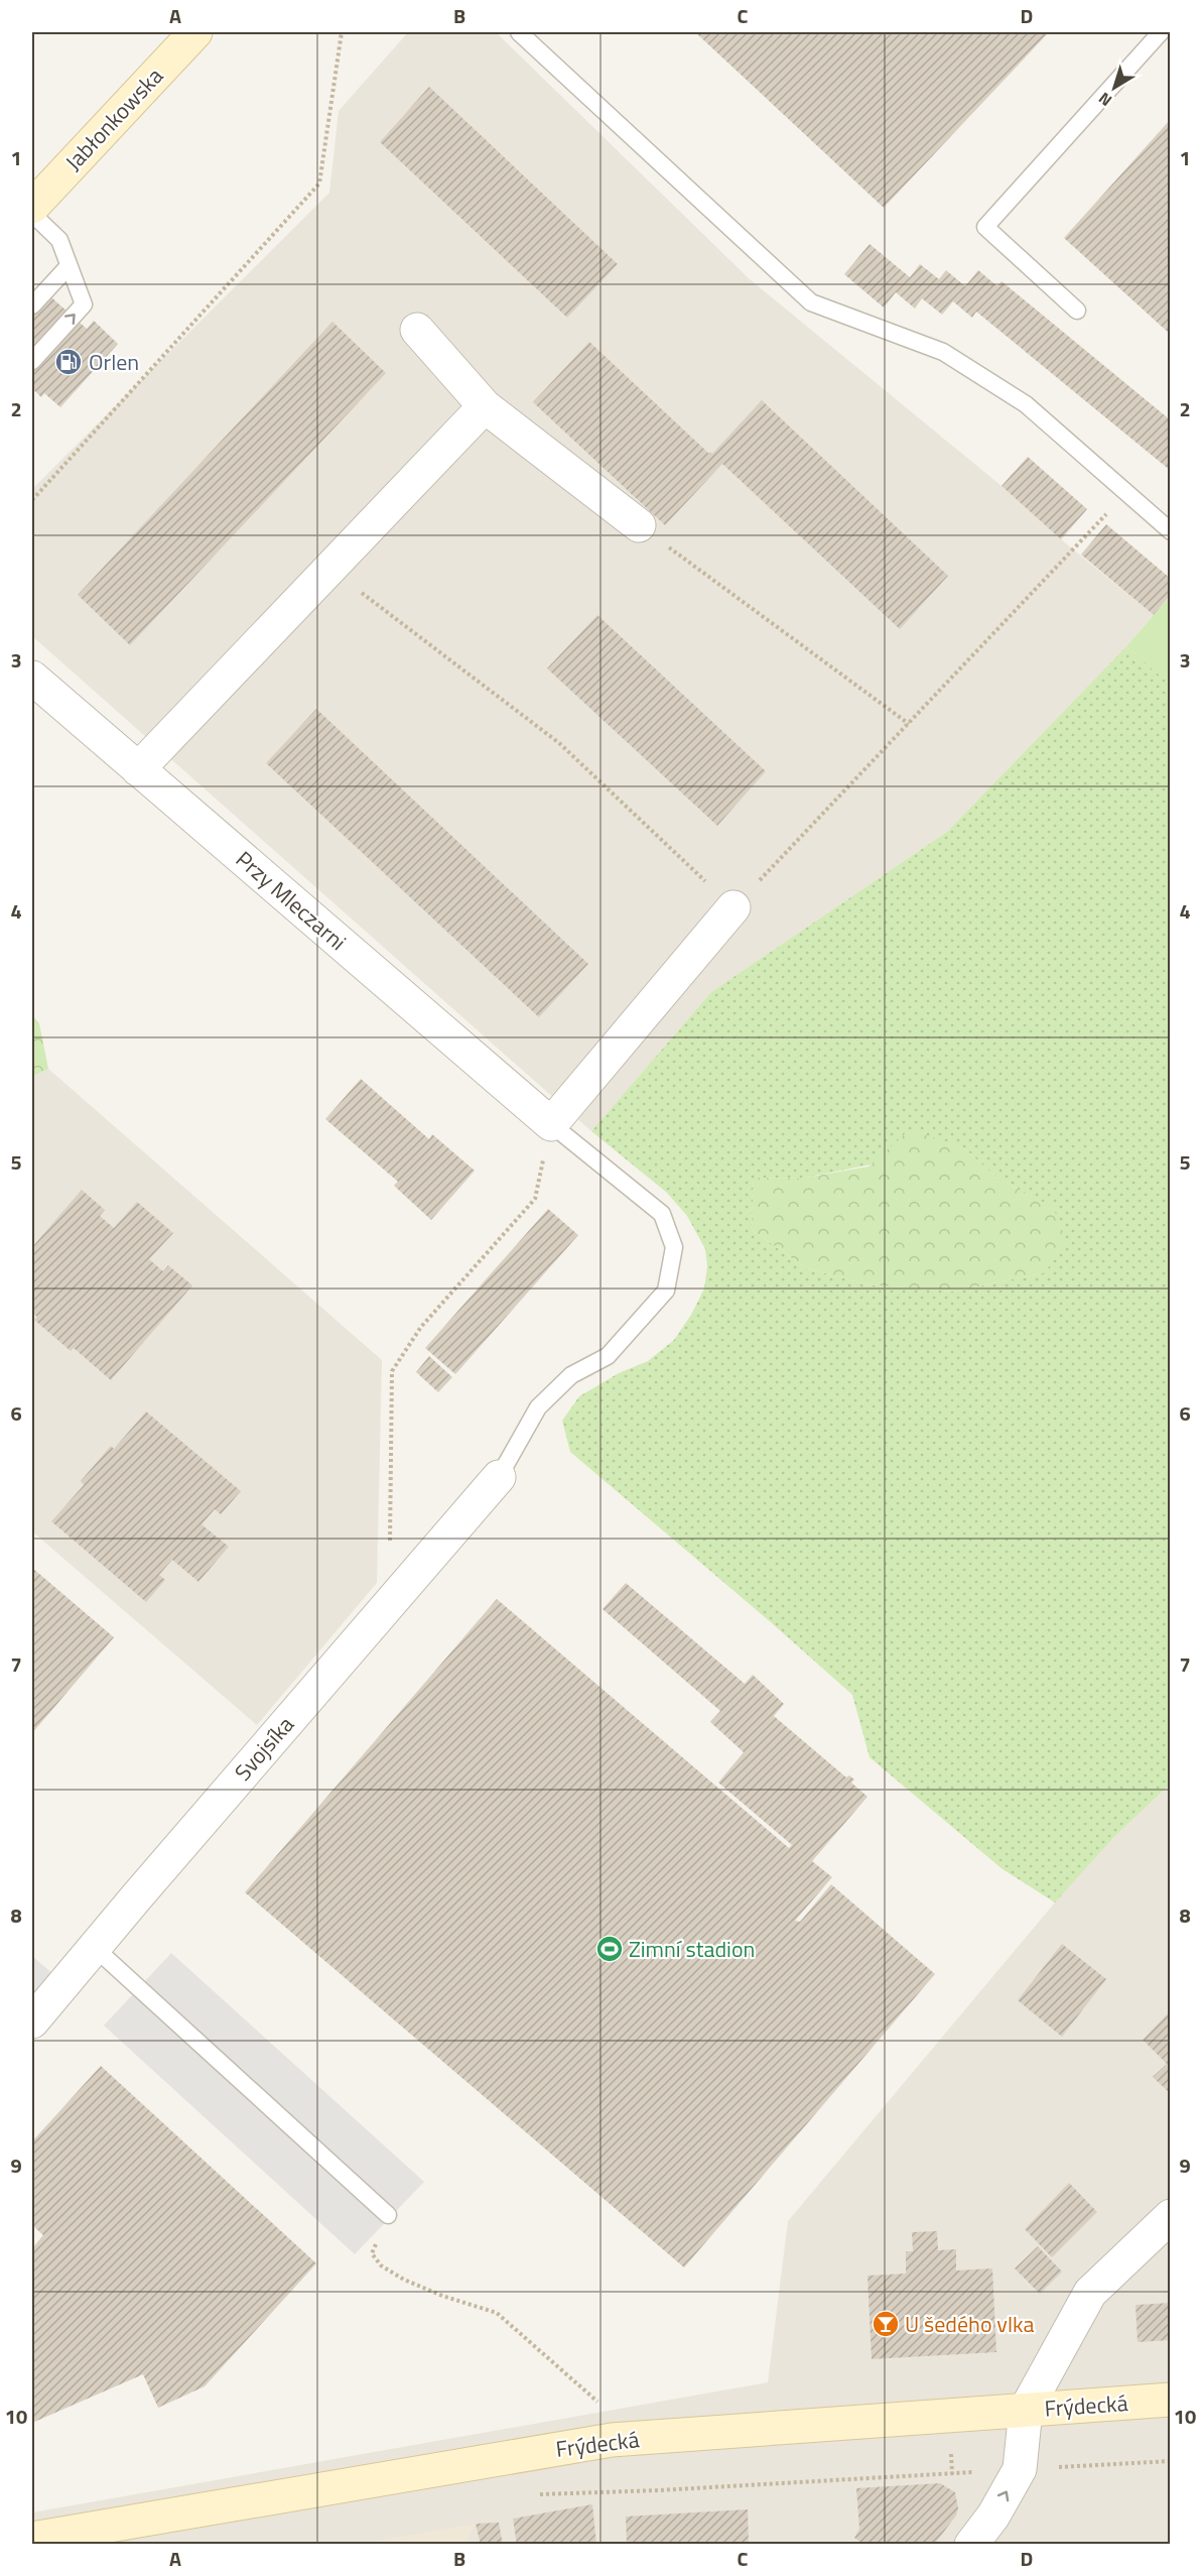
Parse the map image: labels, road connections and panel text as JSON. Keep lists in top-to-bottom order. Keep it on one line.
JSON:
{"streets":{"main road":["Jabłonkowska","Frýdecká"],"street":["Przy Mleczarni","Svojsíka"]},"places":{"fuel station":["Orlen"],"sports":["Zimní stadion"],"bar":["U šedého vlka"]},"north":"bottom left","grid":{"columns":["A","B","C","D"],"rows":["1","2","3","4","5","6","7","8","9","10"]}}
